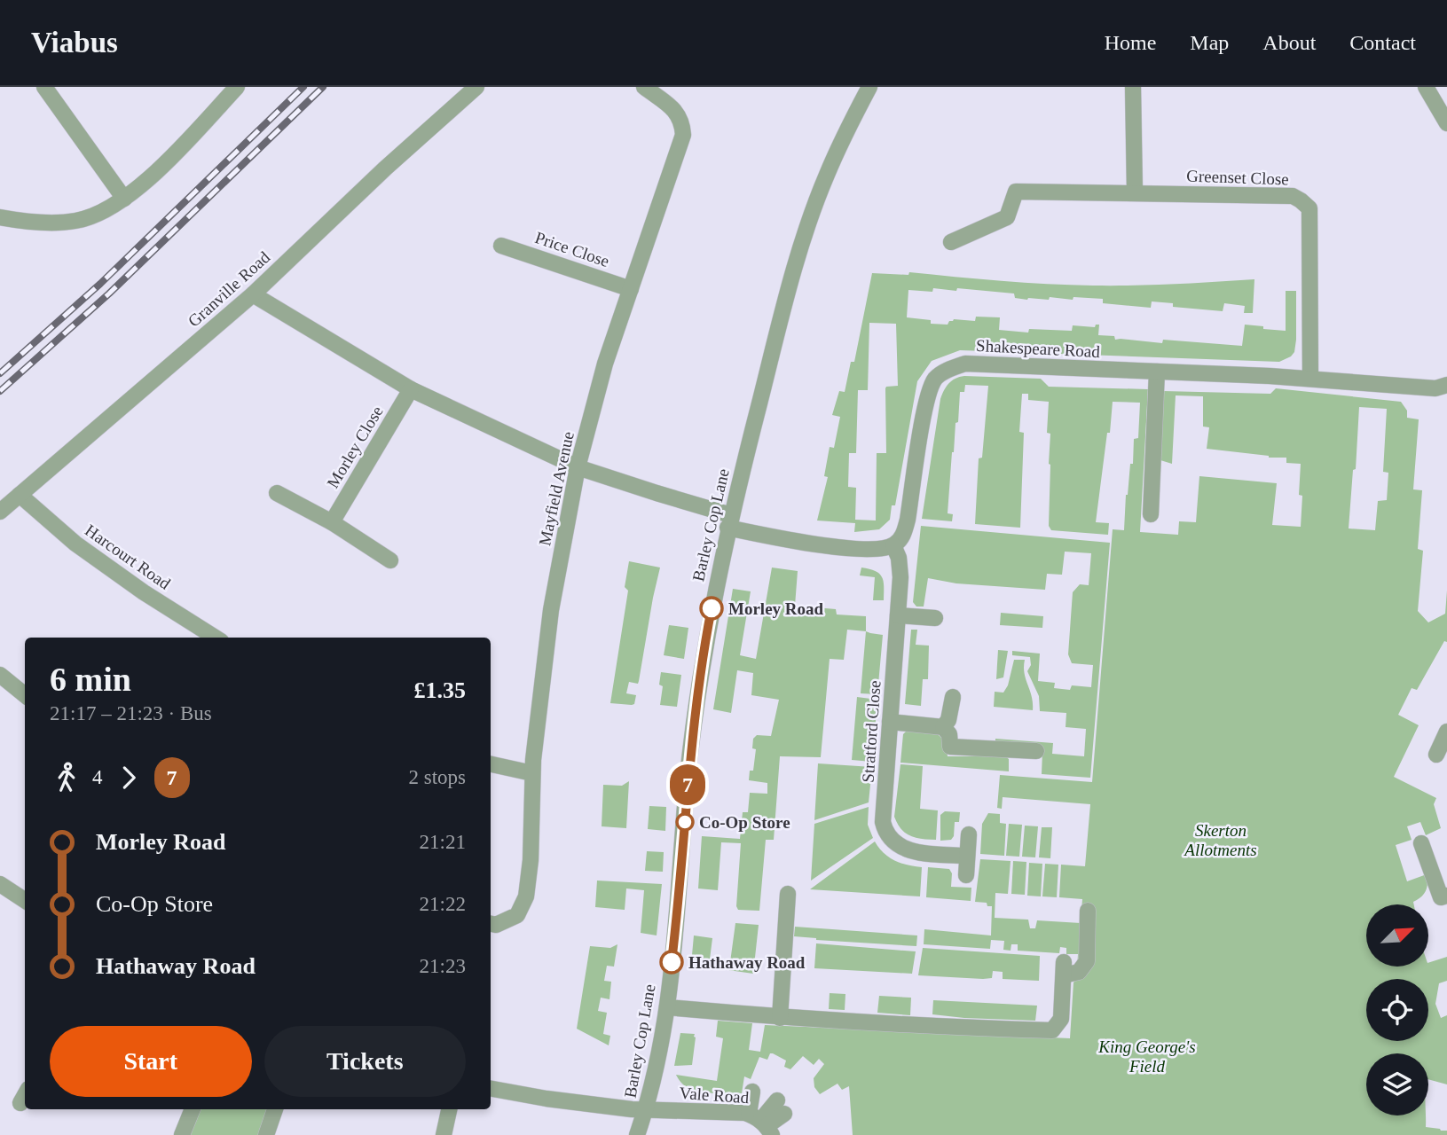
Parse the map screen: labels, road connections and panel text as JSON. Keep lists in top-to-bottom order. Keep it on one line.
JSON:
{"streets":{"street":["Greenset Close","Price Close","Granville Road","Shakespeare Road","Morley Close","Mayfield Avenue","Barley Cop Lane","Harcourt Road","Stratford Close","Vale Road"]},"crossings":[["Greenset Close","Shakespeare Road"],["Price Close","Mayfield Avenue"],["Granville Road","Harcourt Road"],["Shakespeare Road","Stratford Close"],["Barley Cop Lane","Vale Road"]],"parks":["Skerton Allotments","King George's Field"],"places":["Morley Road","Co-Op Store","Hathaway Road"],"lines":["bus line 7"],"north":"top right","page":{"header":"Viabus","nav":["Home","Map","About","Contact"],"on_map":"7","heading":["6 min","21:17 – 21:23 · Bus","£1.35"],"legs":["4","7","2 stops"],"list":[{"name":"Morley Road","value":"21:21"},{"name":"Co-Op Store","value":"21:22"},{"name":"Hathaway Road","value":"21:23"}],"buttons":["Start","Tickets"]}}
